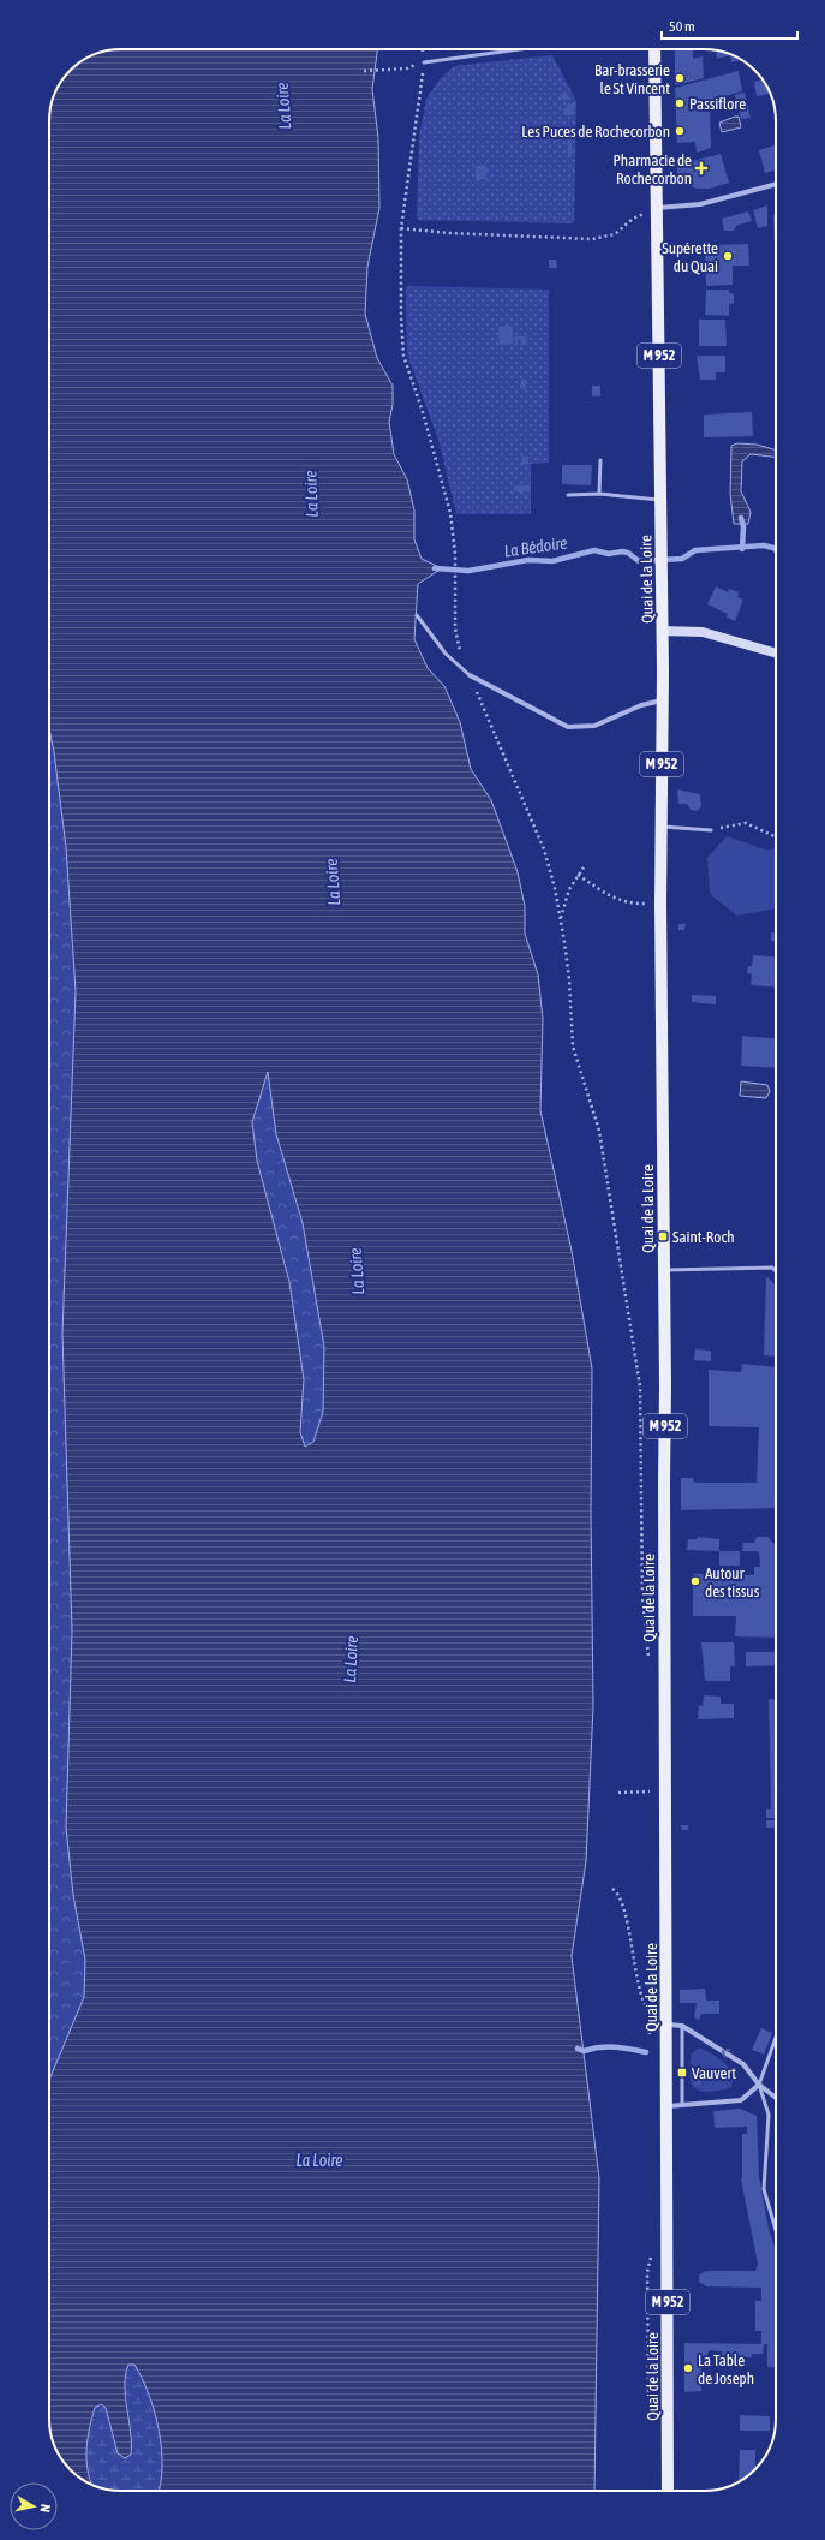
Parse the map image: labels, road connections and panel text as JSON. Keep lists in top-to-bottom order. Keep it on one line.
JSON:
{"streets":{"main road":["M 952","Quai de la Loire"]},"crossings":[["M 952","Quai de la Loire"]],"water":["La Loire","La Bédoire"],"places":{"other":["Bar-brasserie le St Vincent","Passiflore","Les Puces de Rochecorbon","Supérette du Quai","Autour des tissus","La Table de Joseph"],"health":["Pharmacie de Rochecorbon"],"transit":["Saint-Roch","Vauvert"]},"scale_bar":"50 m","north":"right"}
